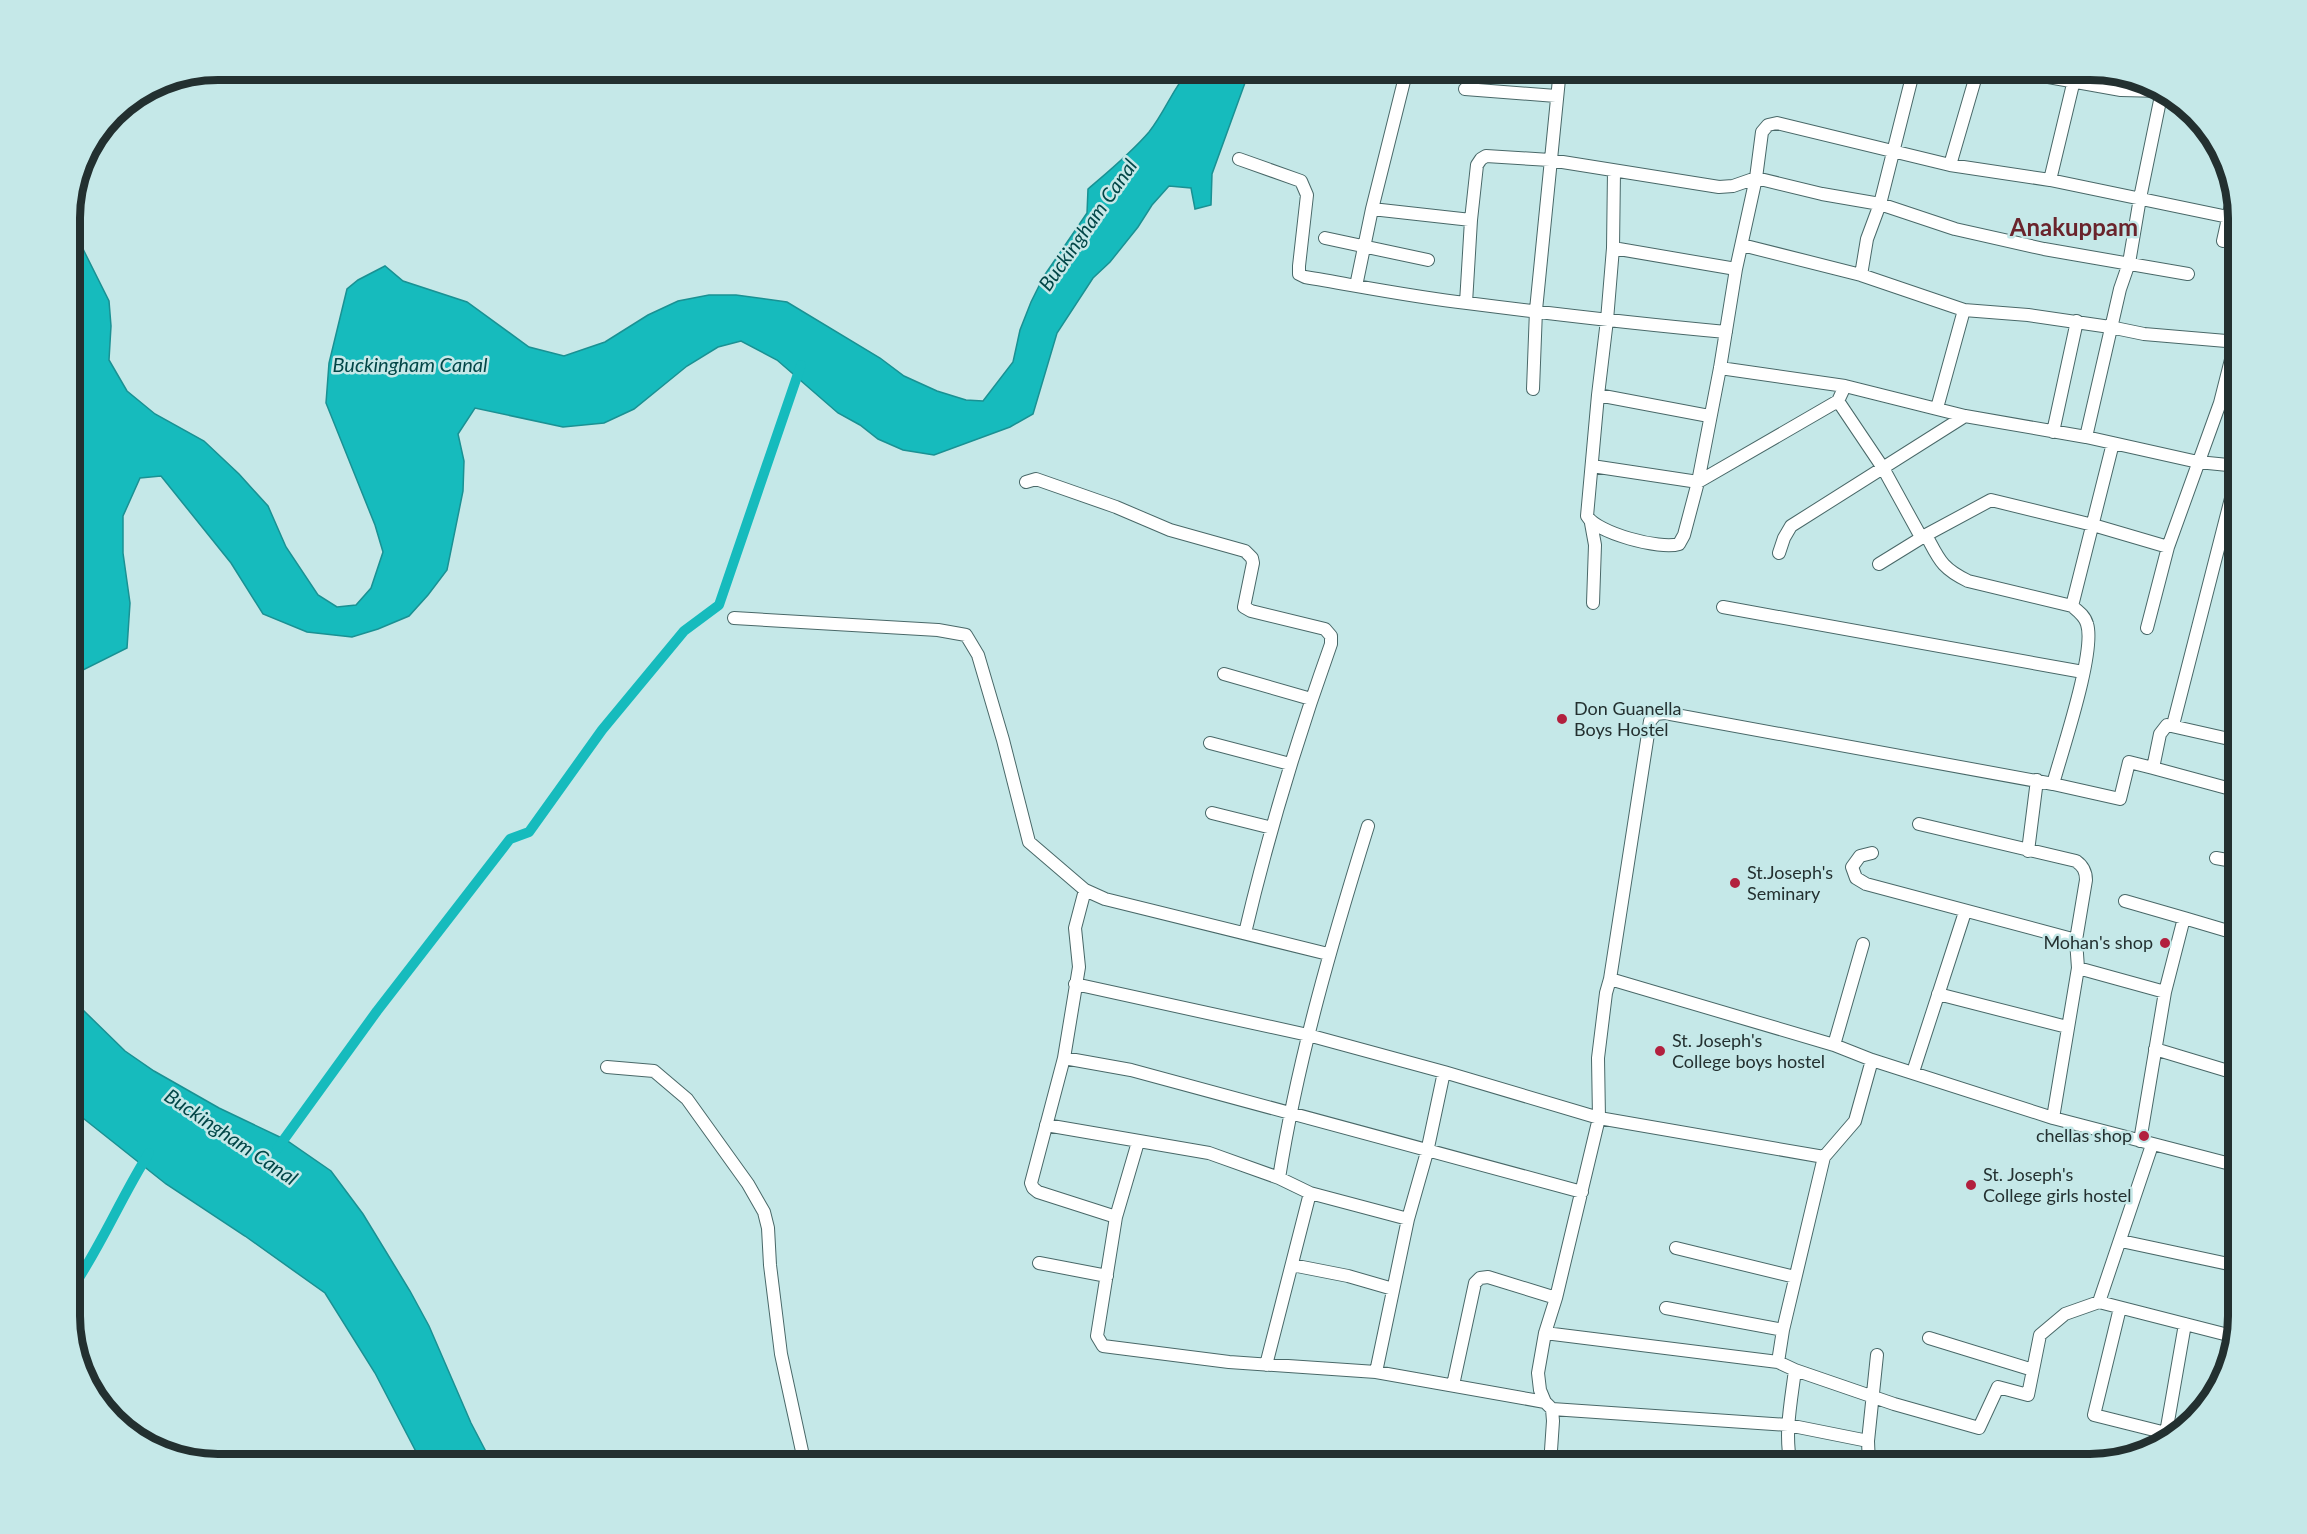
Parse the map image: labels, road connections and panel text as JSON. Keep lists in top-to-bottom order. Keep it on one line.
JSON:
{"districts":["Anakuppam"],"water":["Buckingham Canal"],"places":["Don Guanella Boys Hostel","St.Joseph's Seminary","Mohan's shop","St. Joseph's College boys hostel","chellas shop","St. Joseph's College girls hostel"]}
